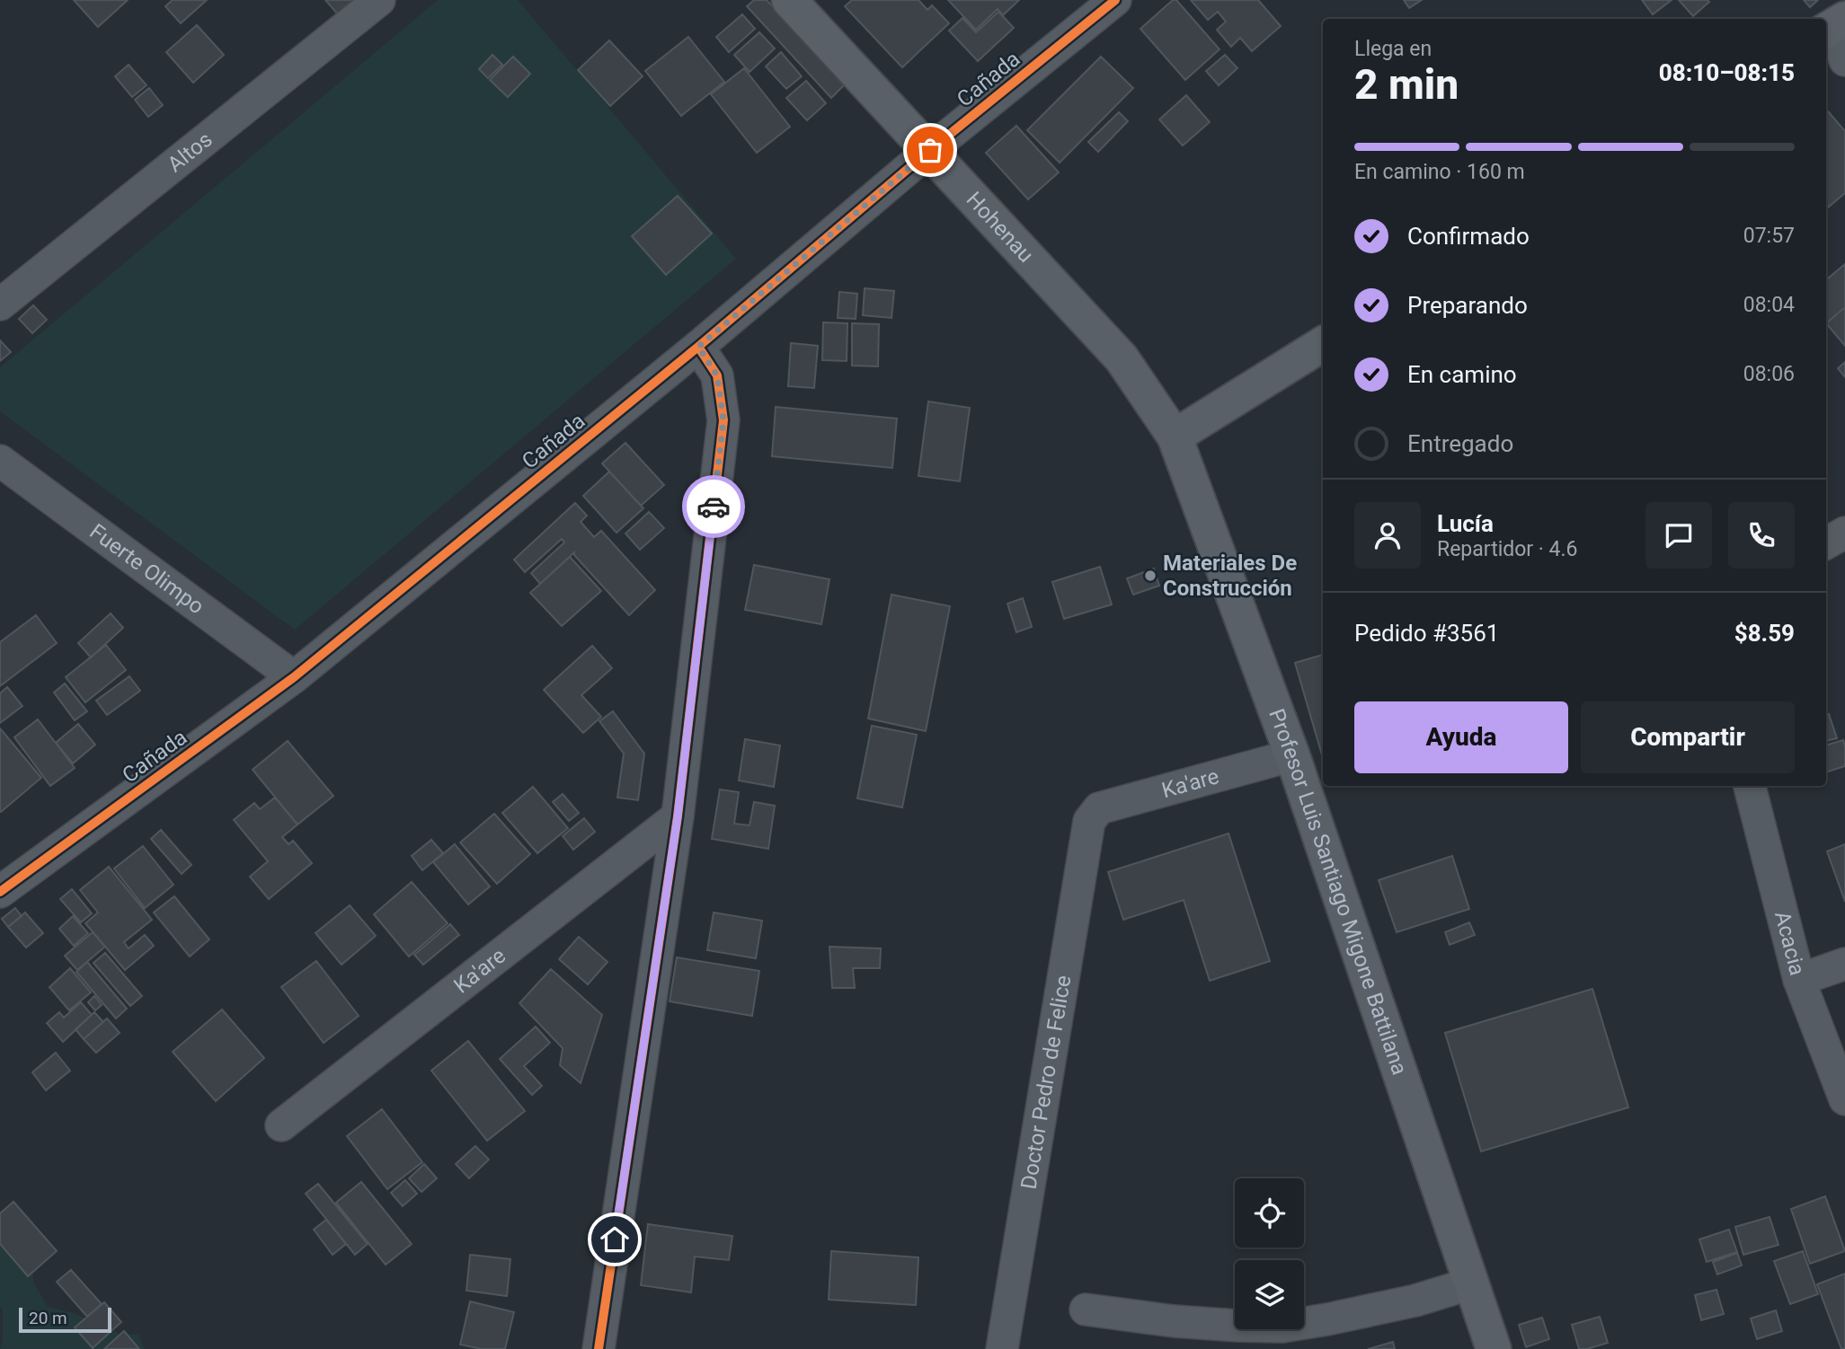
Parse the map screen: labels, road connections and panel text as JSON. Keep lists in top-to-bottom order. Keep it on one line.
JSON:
{"streets":{"main road":["Hohenau","Profesor Luis Santiago Migone Battilana"],"street":["Cañada","Altos","Fuerte Olimpo","Ka'are","Acacia","Doctor Pedro de Felice"]},"crossings":[["Cañada","Hohenau"],["Cañada","Fuerte Olimpo"],["Hohenau","Profesor Luis Santiago Migone Battilana"],["Ka'are","Profesor Luis Santiago Migone Battilana"],["Ka'are","Doctor Pedro de Felice"]],"places":["Materiales De Construcción"],"scale_bar":"20 m","page":{"heading":["2 min","Llega en","08:10–08:15"],"panel":["Lucía","Repartidor · 4.6","Pedido #3561","$8.59"],"bar":"En camino · 160 m","list":[["Confirmado","07:57"],["Preparando","08:04"],["En camino","08:06"],"Entregado"],"buttons":["Ayuda","Compartir"],"scale":"20 m"}}
